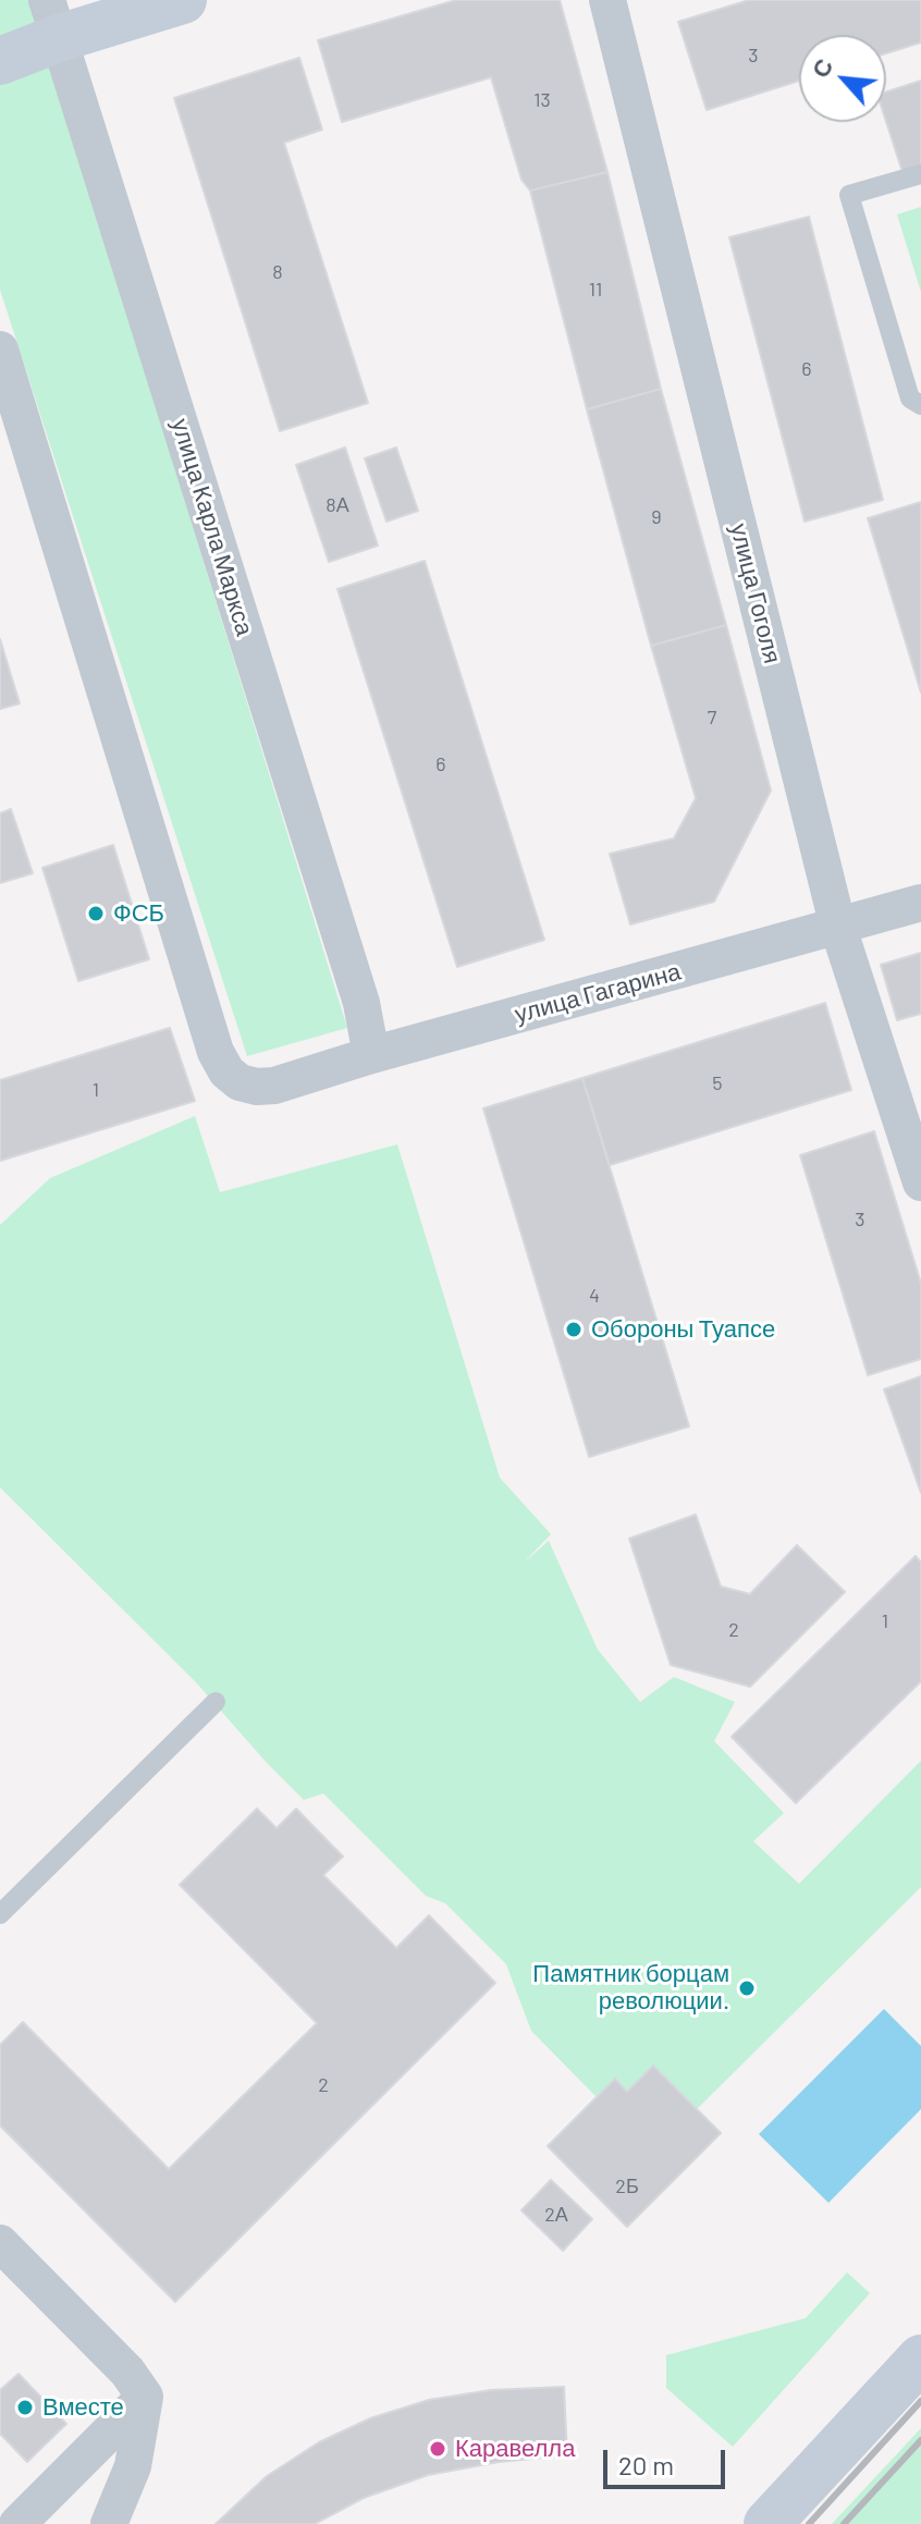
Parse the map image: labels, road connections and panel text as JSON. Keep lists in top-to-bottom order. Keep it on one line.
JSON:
{"streets":{"street":["улица Карла Маркса","улица Гоголя","улица Гагарина"]},"crossings":[["улица Карла Маркса","улица Гагарина"],["улица Гоголя","улица Гагарина"]],"places":["ФСБ","Обороны Туапсе","Памятник борцам революции.","Вместе","Каравелла"],"house_numbers":["3","13","8","11","6","8А","9","7","6","5","1","3","4","1","2","2","2Б","2А"],"scale_bar":"20 m","north":"top left"}
